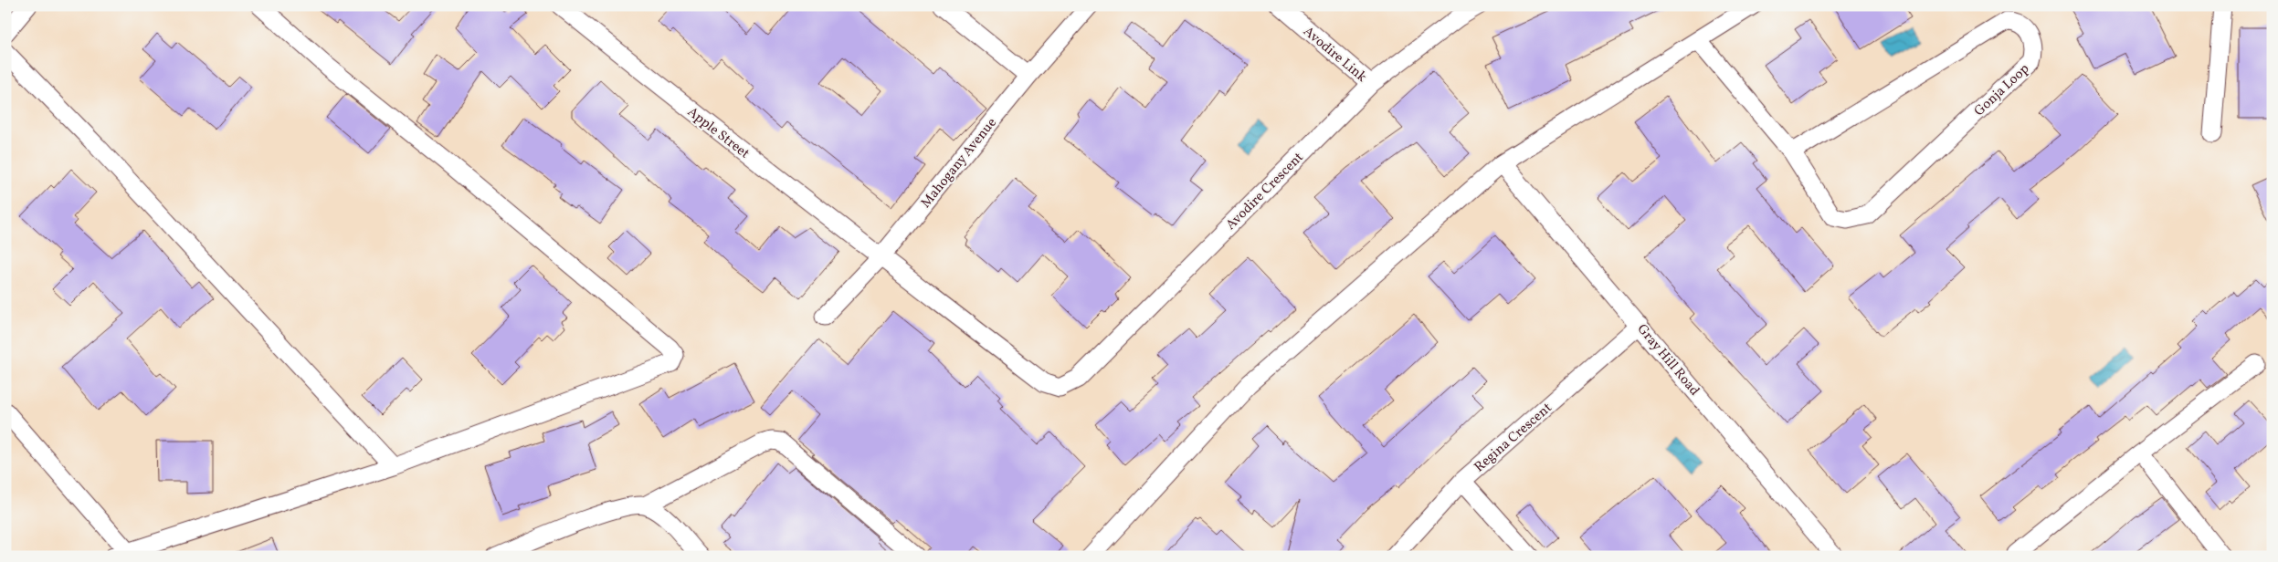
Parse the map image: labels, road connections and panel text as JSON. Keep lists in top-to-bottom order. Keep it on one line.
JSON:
{"streets":{"street":["Avodire Link","Gonja Loop","Apple Street","Mahogany Avenue","Avodire Crescent","Gray Hill Road","Regina Crescent"]},"crossings":[["Avodire Link","Avodire Crescent"],["Apple Street","Mahogany Avenue"],["Apple Street","Avodire Crescent"],["Gray Hill Road","Regina Crescent"]]}
